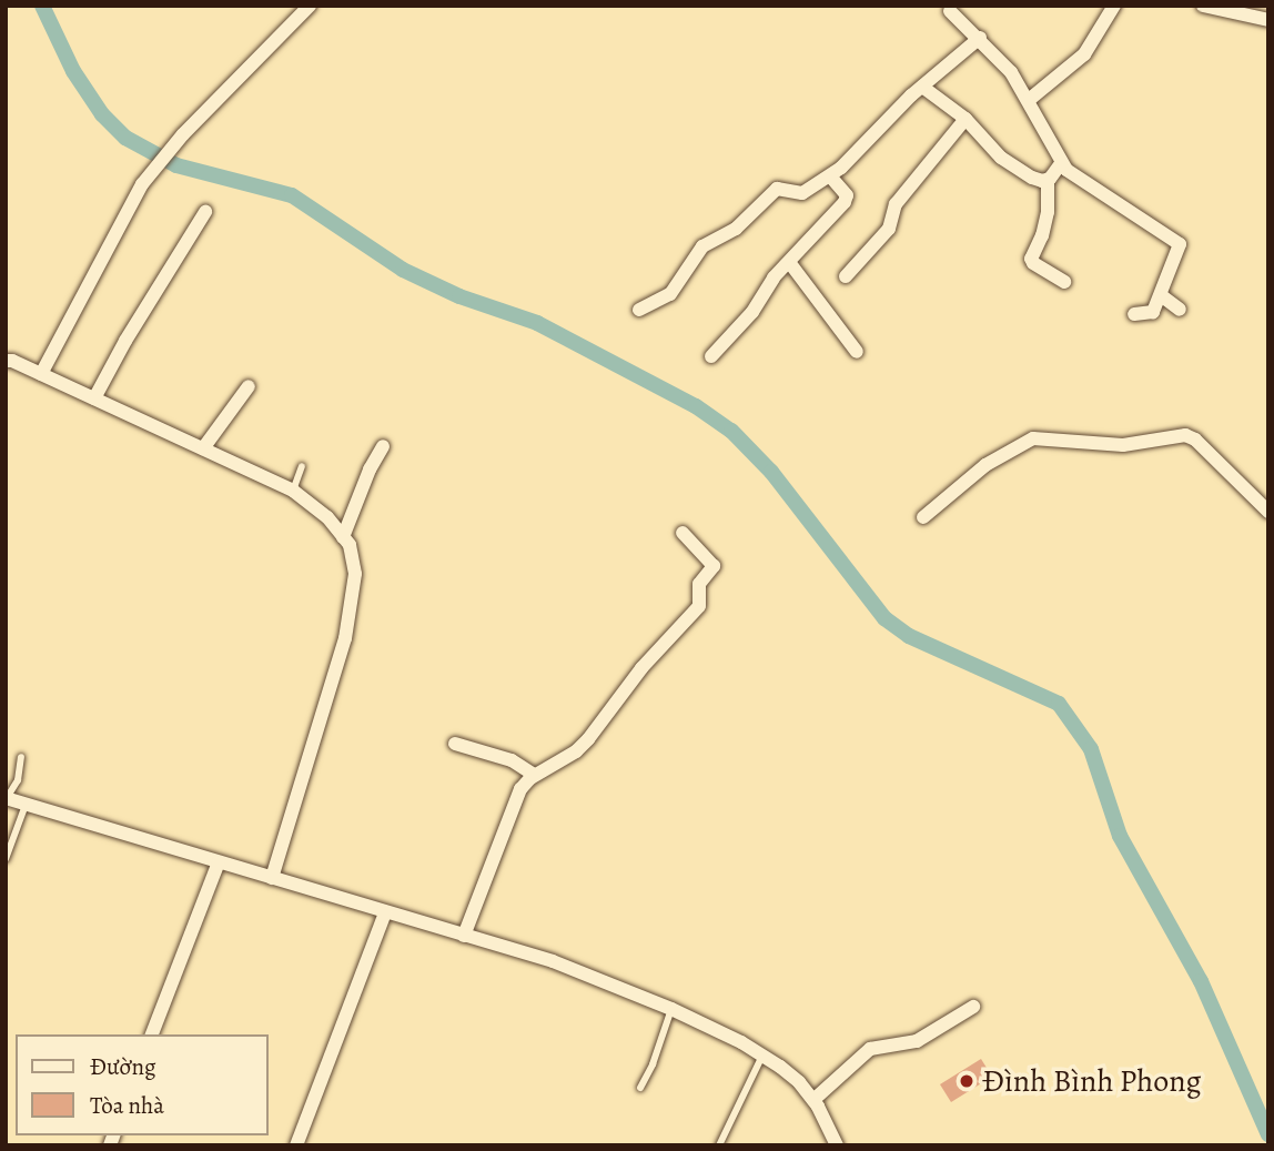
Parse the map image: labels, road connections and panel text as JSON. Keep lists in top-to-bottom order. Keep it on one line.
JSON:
{"places":["Đình Bình Phong"],"legend":["Đường","Tòa nhà"]}
